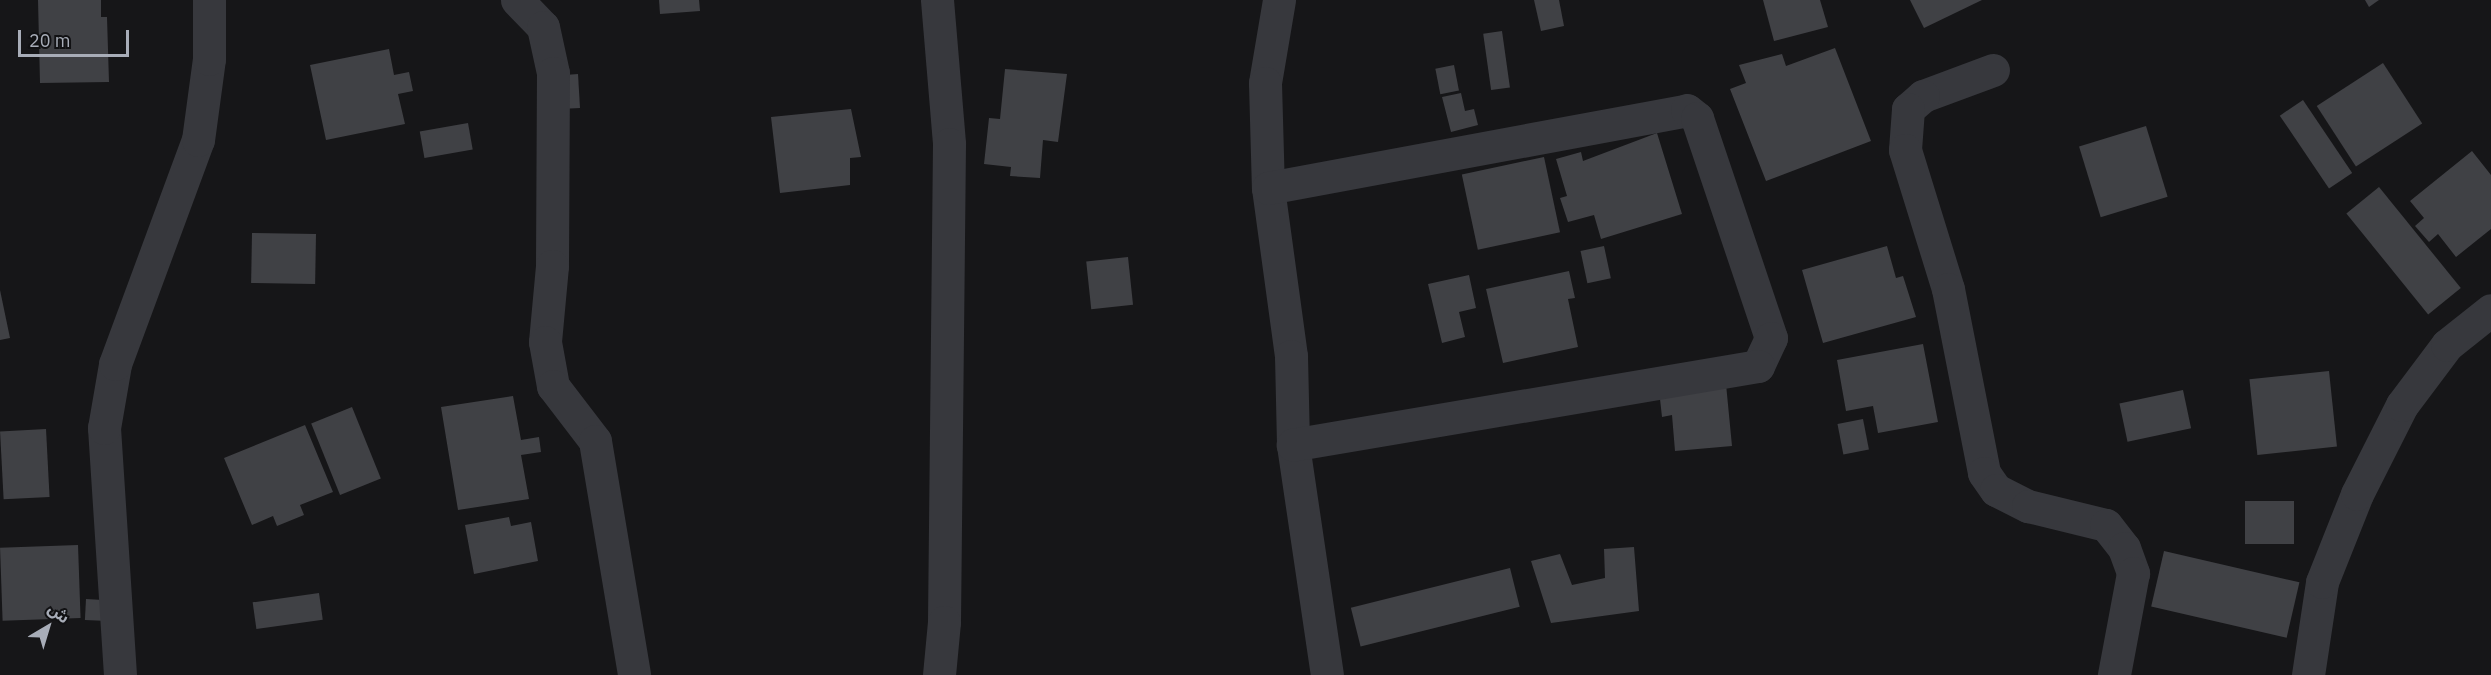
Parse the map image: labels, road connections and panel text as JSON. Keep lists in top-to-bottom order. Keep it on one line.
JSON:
{"scale_bar":"20 m","north":"top right"}
